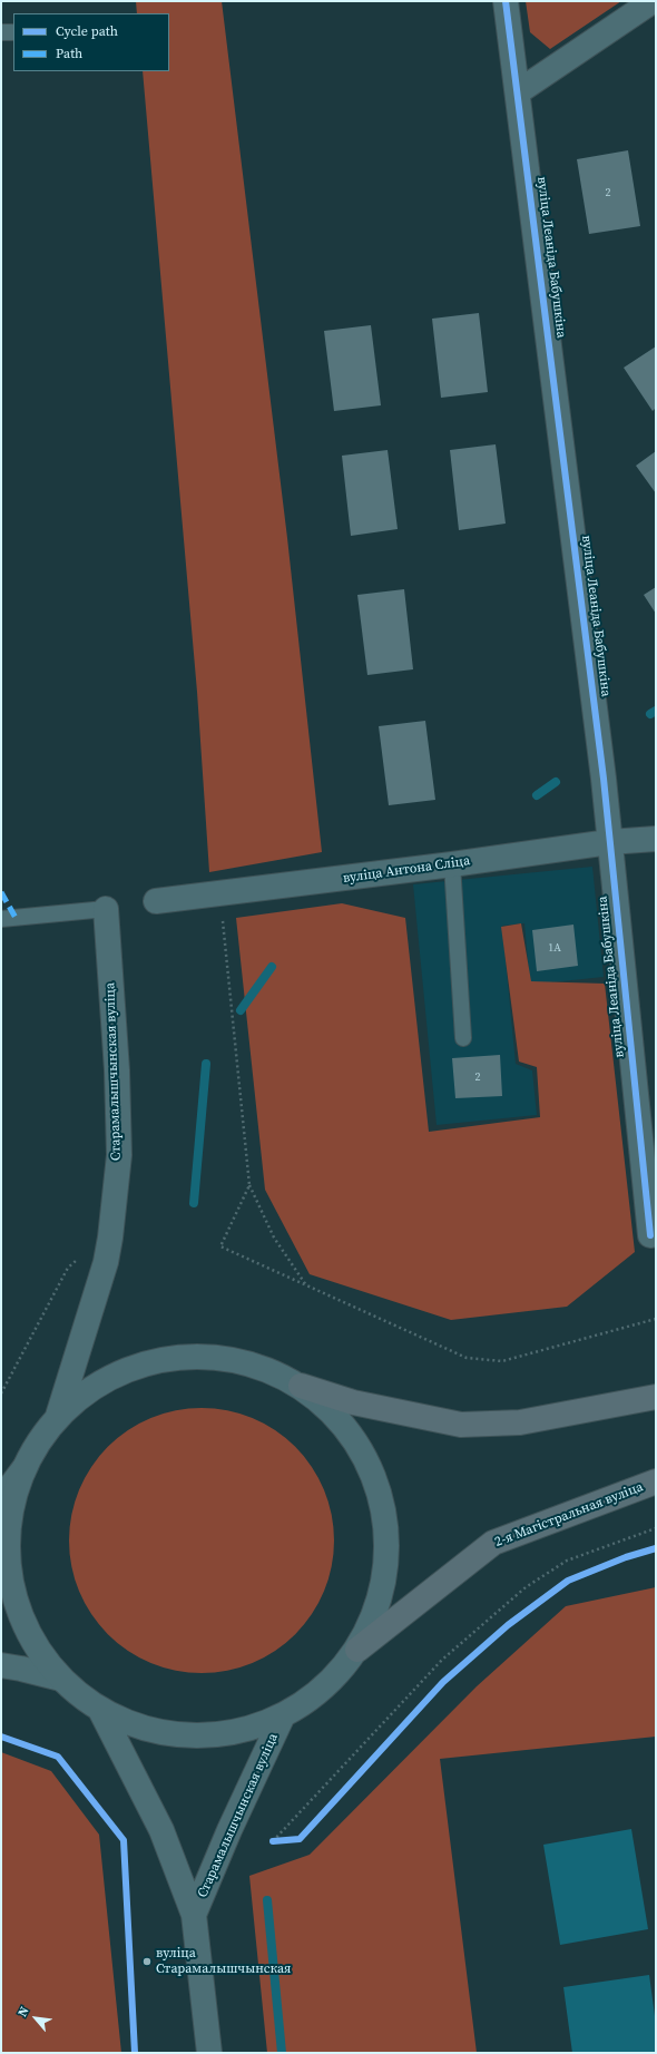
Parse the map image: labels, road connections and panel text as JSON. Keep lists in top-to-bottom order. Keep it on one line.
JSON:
{"streets":{"main road":["вуліца Леаніда Бабушкіна","вуліца Антона Сліца","Старамалышчынская вуліца","2-я Магістральная вуліца"]},"crossings":[["вуліца Леаніда Бабушкіна","вуліца Антона Сліца"],["Старамалышчынская вуліца","2-я Магістральная вуліца"]],"places":["вуліца Старамалышчынская"],"house_numbers":["2","1А","2"],"legend":["Cycle path","Path"],"north":"top left"}
